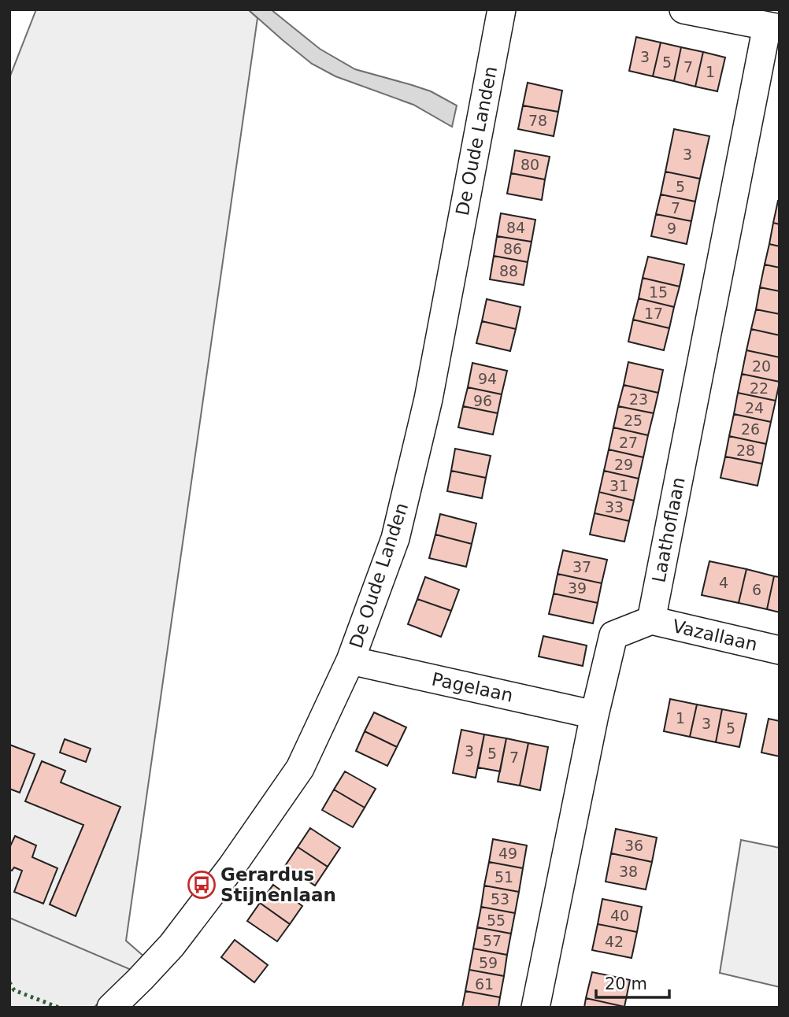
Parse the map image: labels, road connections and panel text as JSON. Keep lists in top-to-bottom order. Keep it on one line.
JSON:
{"streets":{"street":["De Oude Landen","Laathoflaan","Vazallaan","Pagelaan"]},"crossings":[["De Oude Landen","Pagelaan"],["Laathoflaan","Vazallaan"]],"places":{"bus stop":["Gerardus Stijnenlaan"]},"house_numbers":["3","5","7","1","78","3","80","5","7","84","9","86","88","15","17","20","94","22","23","96","24","25","26","27","28","29","31","33","37","4","39","6","1","3","5","3","5","7","36","49","38","51","53","40","55","57","42","59","61"],"scale_bar":"20 m"}
